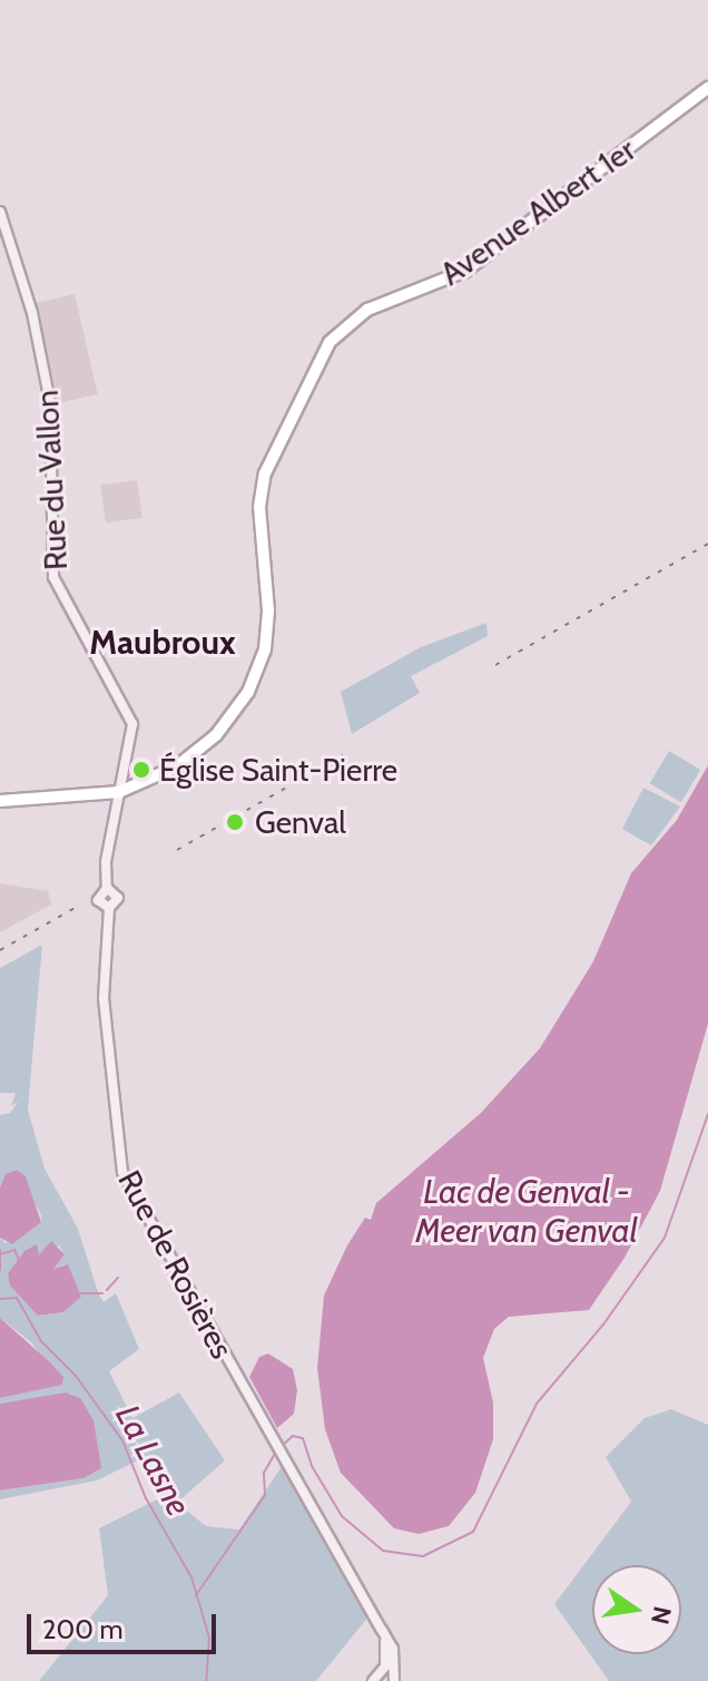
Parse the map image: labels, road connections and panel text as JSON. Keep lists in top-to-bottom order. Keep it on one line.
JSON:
{"streets":{"main road":["Avenue Albert 1er"],"street":["Rue du Vallon","Rue de Rosières"]},"crossings":[["Avenue Albert 1er","Rue du Vallon"],["Avenue Albert 1er","Rue de Rosières"],["Rue du Vallon","Rue de Rosières"]],"districts":["Maubroux"],"water":["Lac de Genval - Meer van Genval","La Lasne"],"places":["Église Saint-Pierre","Genval"],"scale_bar":"200 m","north":"right"}
